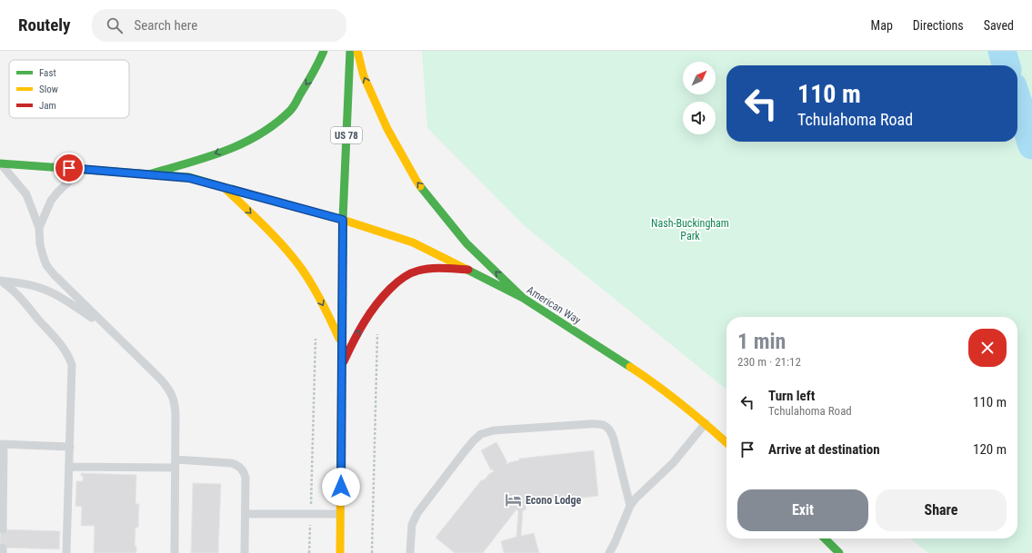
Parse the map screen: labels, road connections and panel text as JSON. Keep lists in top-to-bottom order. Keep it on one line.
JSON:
{"streets":{"main road":["US 78","American Way"]},"crossings":[["US 78","American Way"]],"parks":["Nash-Buckingham Park"],"places":{"hotel":["Econo Lodge"]},"legend":["Fast","Slow","Jam"],"north":"top right","page":{"header":"Routely","search":"Search here","nav":["Map","Directions","Saved"],"turn":["110 m","Tchulahoma Road"],"heading":["1 min","230 m · 21:12"],"list":[{"name":"Turn left","note":"Tchulahoma Road","value":"110 m"},{"name":"Arrive at destination","value":"120 m"}],"buttons":["Exit","Share"]}}
